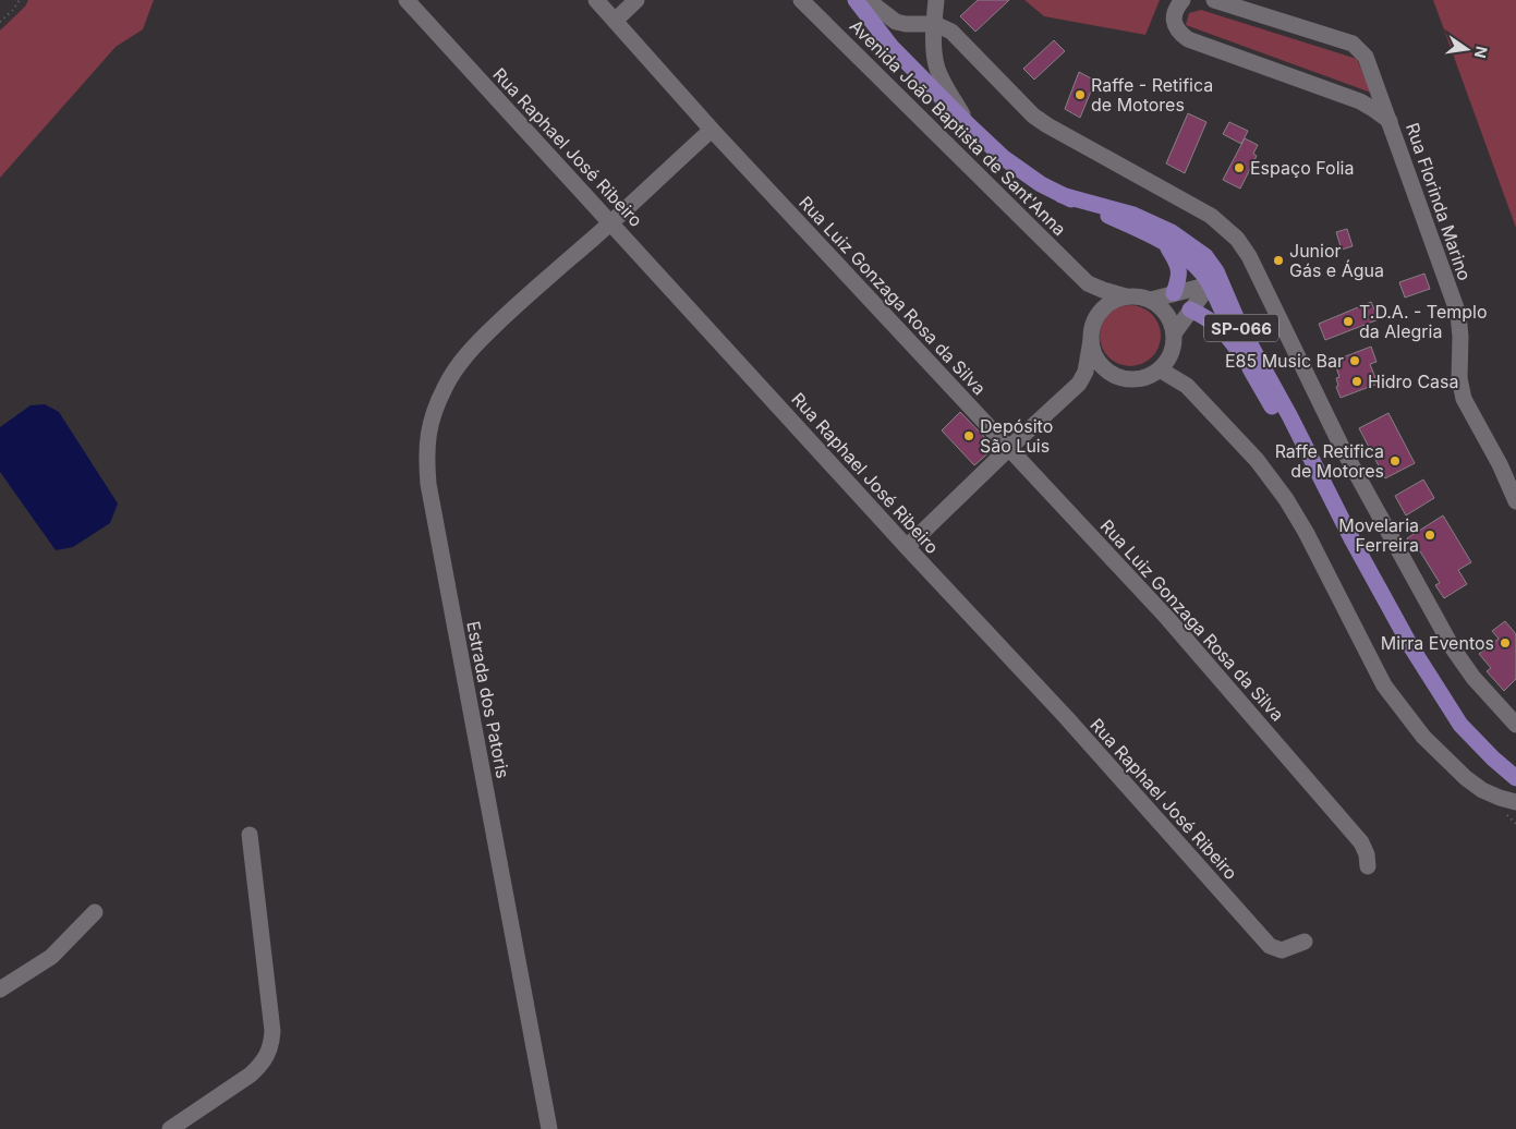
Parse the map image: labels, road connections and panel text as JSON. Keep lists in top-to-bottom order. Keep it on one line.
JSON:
{"streets":{"main road":["SP-066"],"street":["Avenida João Baptista de Sant'Anna","Rua Raphael José Ribeiro","Rua Florinda Marino","Rua Luiz Gonzaga Rosa da Silva","Estrada dos Patoris"]},"crossings":[["Rua Raphael José Ribeiro","Estrada dos Patoris"],["Rua Luiz Gonzaga Rosa da Silva","Estrada dos Patoris"]],"places":["Raffe - Retifica de Motores","Espaço Folia","Junior Gás e Água","T.D.A. - Templo da Alegria","E85 Music Bar","Hidro Casa","Depósito São Luis","Raffe Retifica de Motores","Movelaria Ferreira","Mirra Eventos"],"north":"right"}
